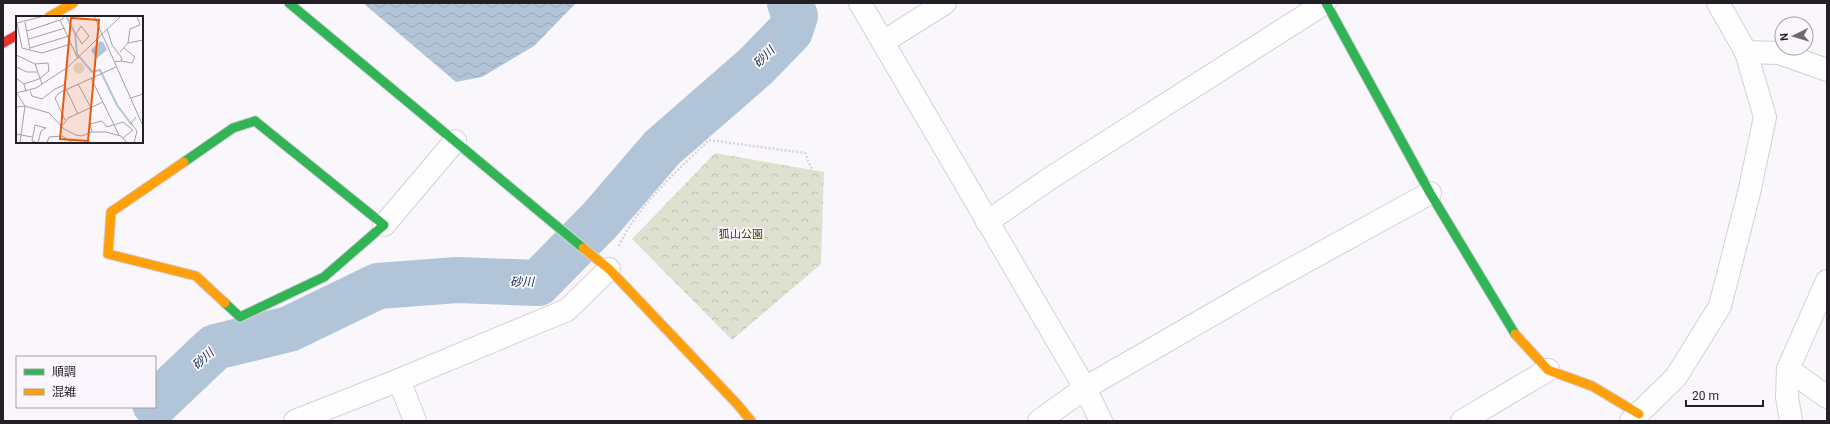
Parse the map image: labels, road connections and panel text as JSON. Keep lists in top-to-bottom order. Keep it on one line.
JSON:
{"water":["砂川"],"parks":["狐山公園"],"legend":["順調","混雑"],"scale_bar":"20 m","north":"left"}
